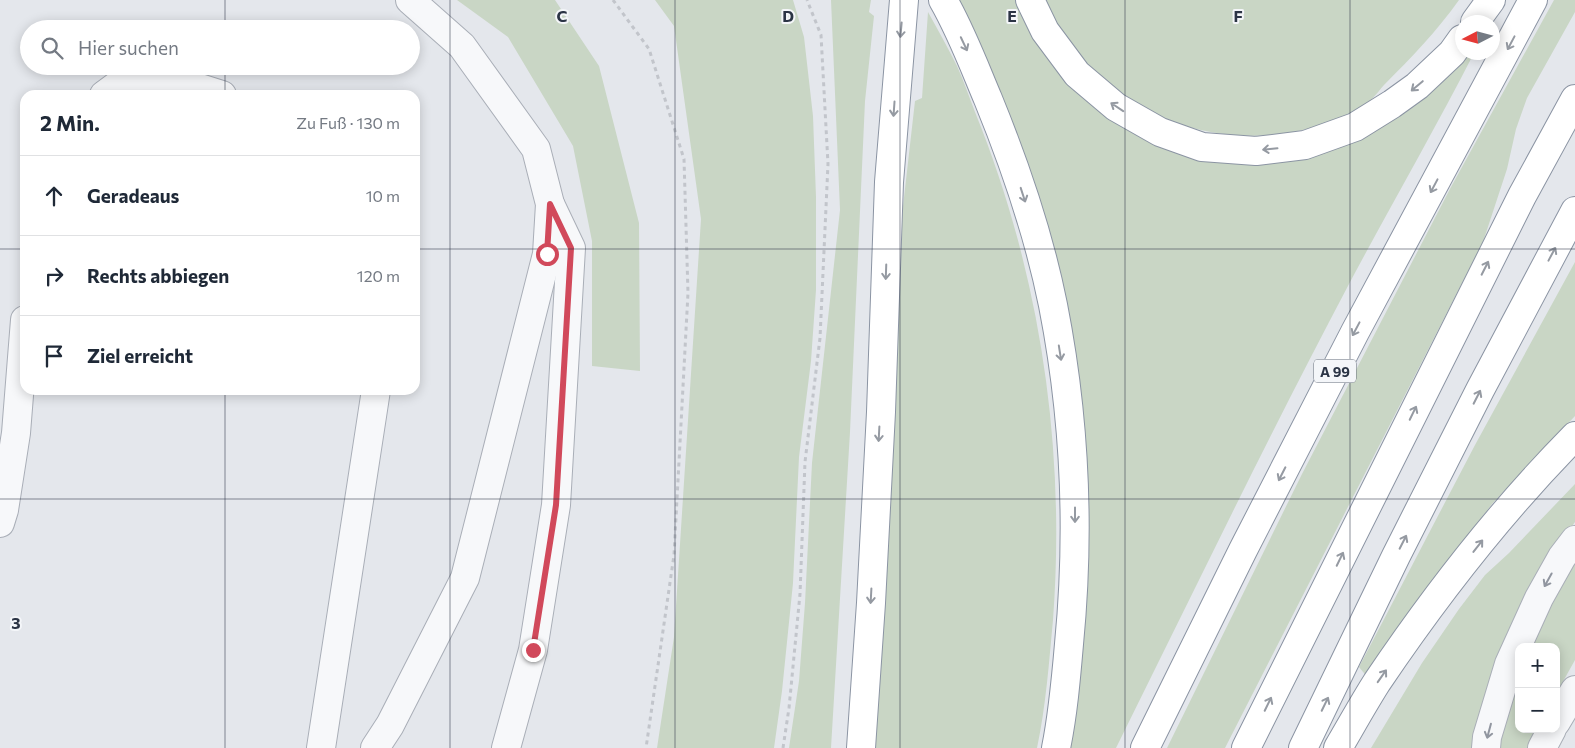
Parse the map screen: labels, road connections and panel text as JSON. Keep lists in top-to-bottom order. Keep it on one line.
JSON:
{"streets":{"highway":["A 99"]},"north":"left","page":{"search":"Hier suchen","heading":["2 Min.","Zu Fuß · 130 m"],"list":[["Geradeaus","10 m"],["Rechts abbiegen","120 m"],"Ziel erreicht"],"map_buttons":["+","−"]},"grid":{"columns":["C","D","E","F"],"rows":["3"]}}
